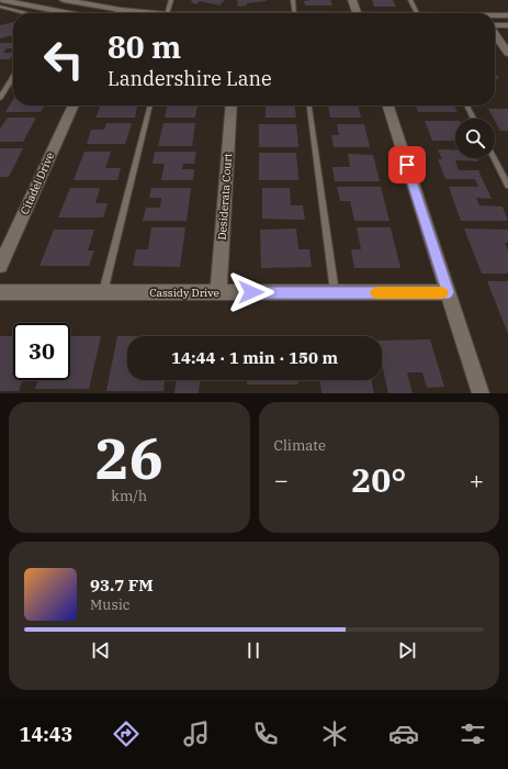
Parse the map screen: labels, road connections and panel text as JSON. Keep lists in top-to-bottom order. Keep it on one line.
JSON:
{"streets":{"street":["Citadel Drive","Desiderata Court","Cassidy Drive"]},"crossings":[["Desiderata Court","Cassidy Drive"]],"page":{"turn":["80 m","Landershire Lane"],"limit":"30","trip":"14:44 · 1 min · 150 m","tile":[["26","km/h"],"Climate"],"heat":["−","20°","+"],"song":["93.7 FM","Music"],"tabs":"14:43"}}
